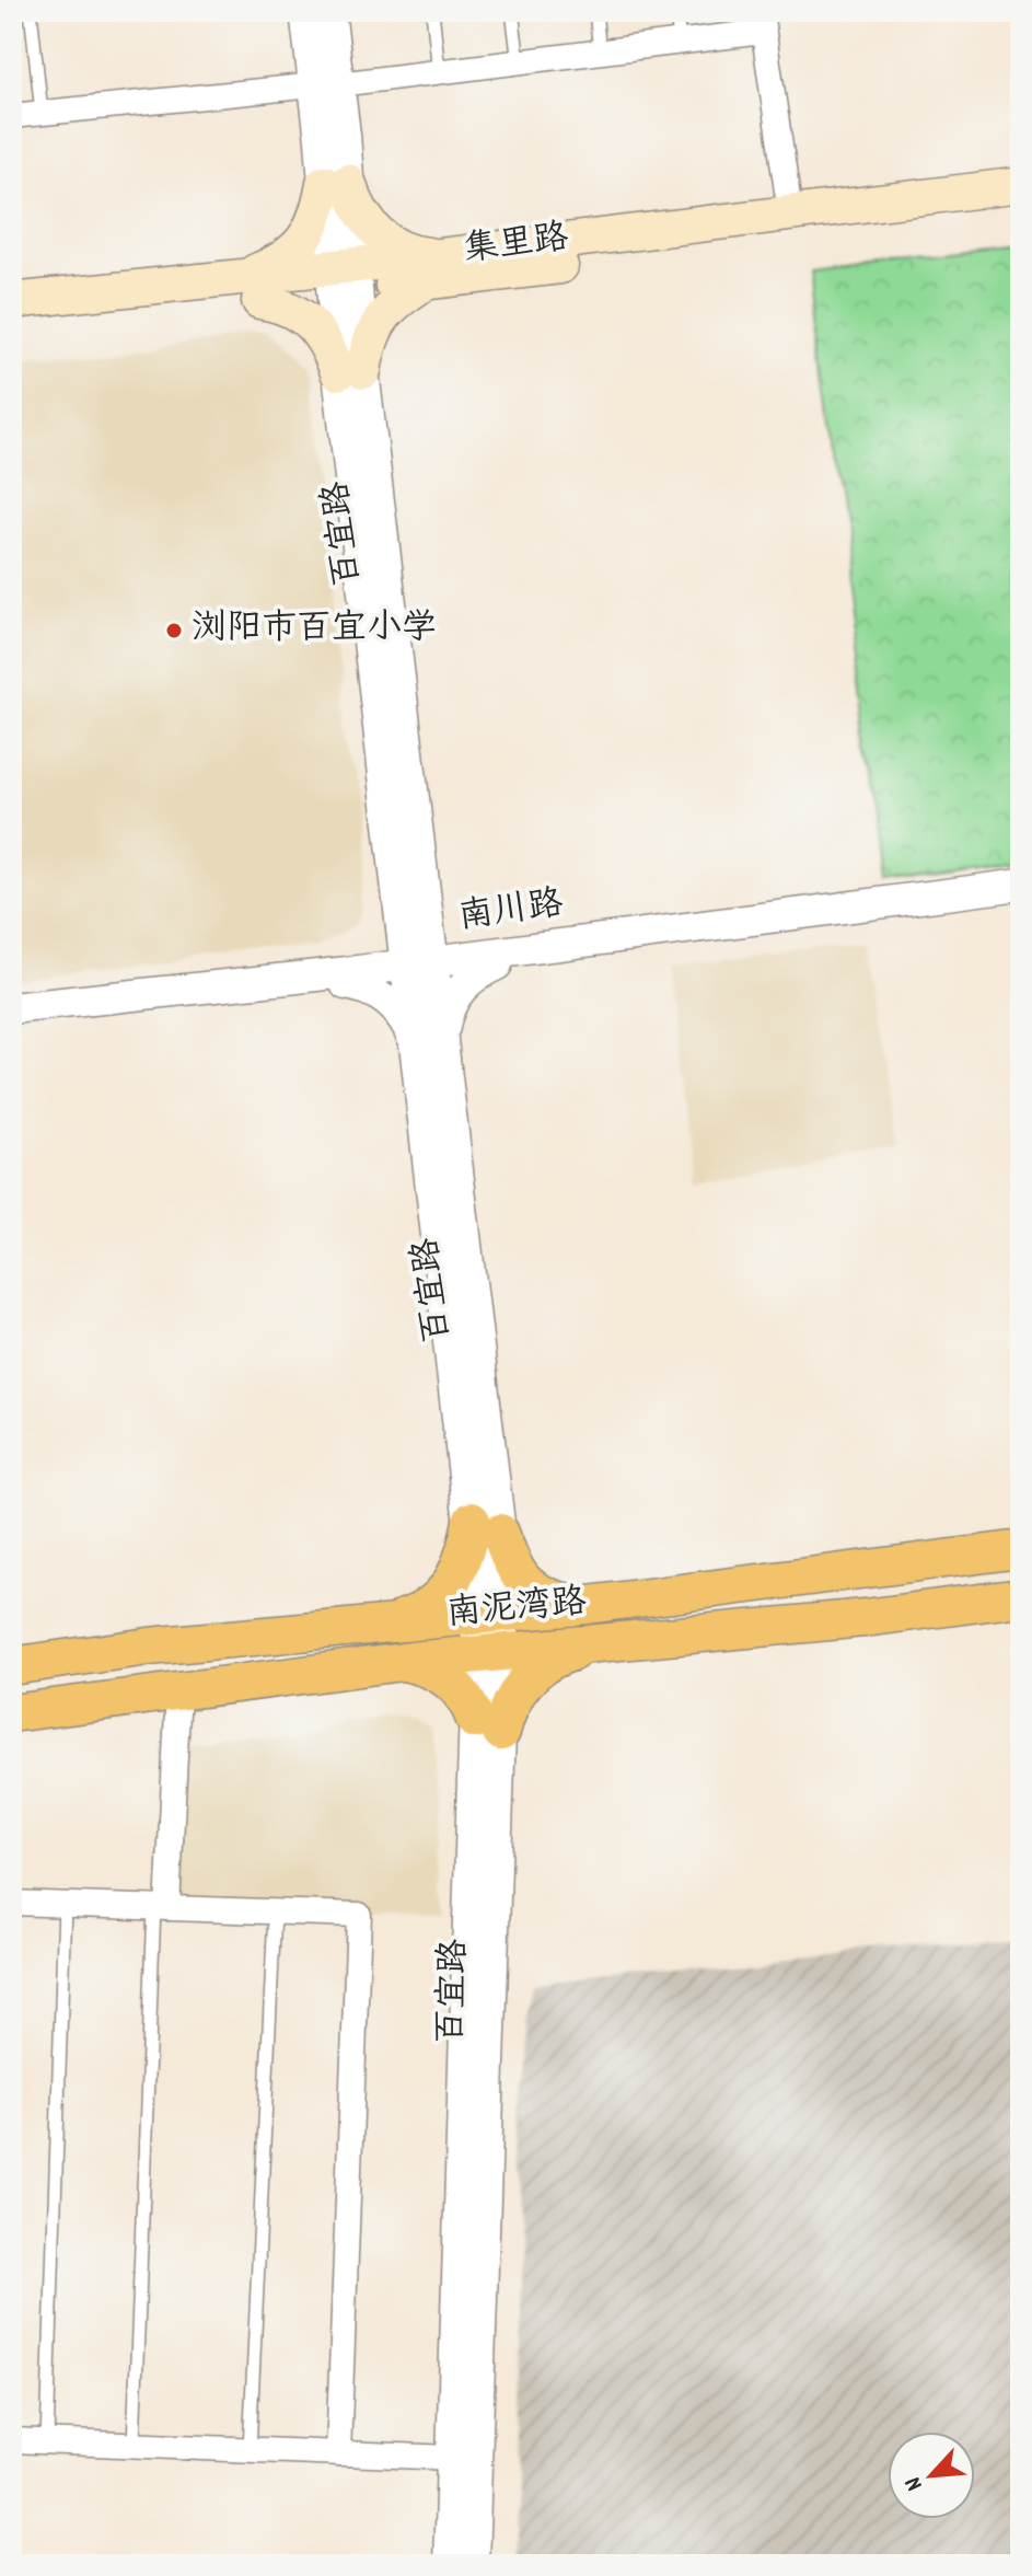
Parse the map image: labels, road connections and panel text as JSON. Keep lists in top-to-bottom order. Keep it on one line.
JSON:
{"streets":{"main road":["集里路","南泥湾路"],"street":["百宜路","南川路"]},"crossings":[["集里路","百宜路"],["百宜路","南川路"],["百宜路","南泥湾路"]],"places":["浏阳市百宜小学"],"north":"bottom left"}
